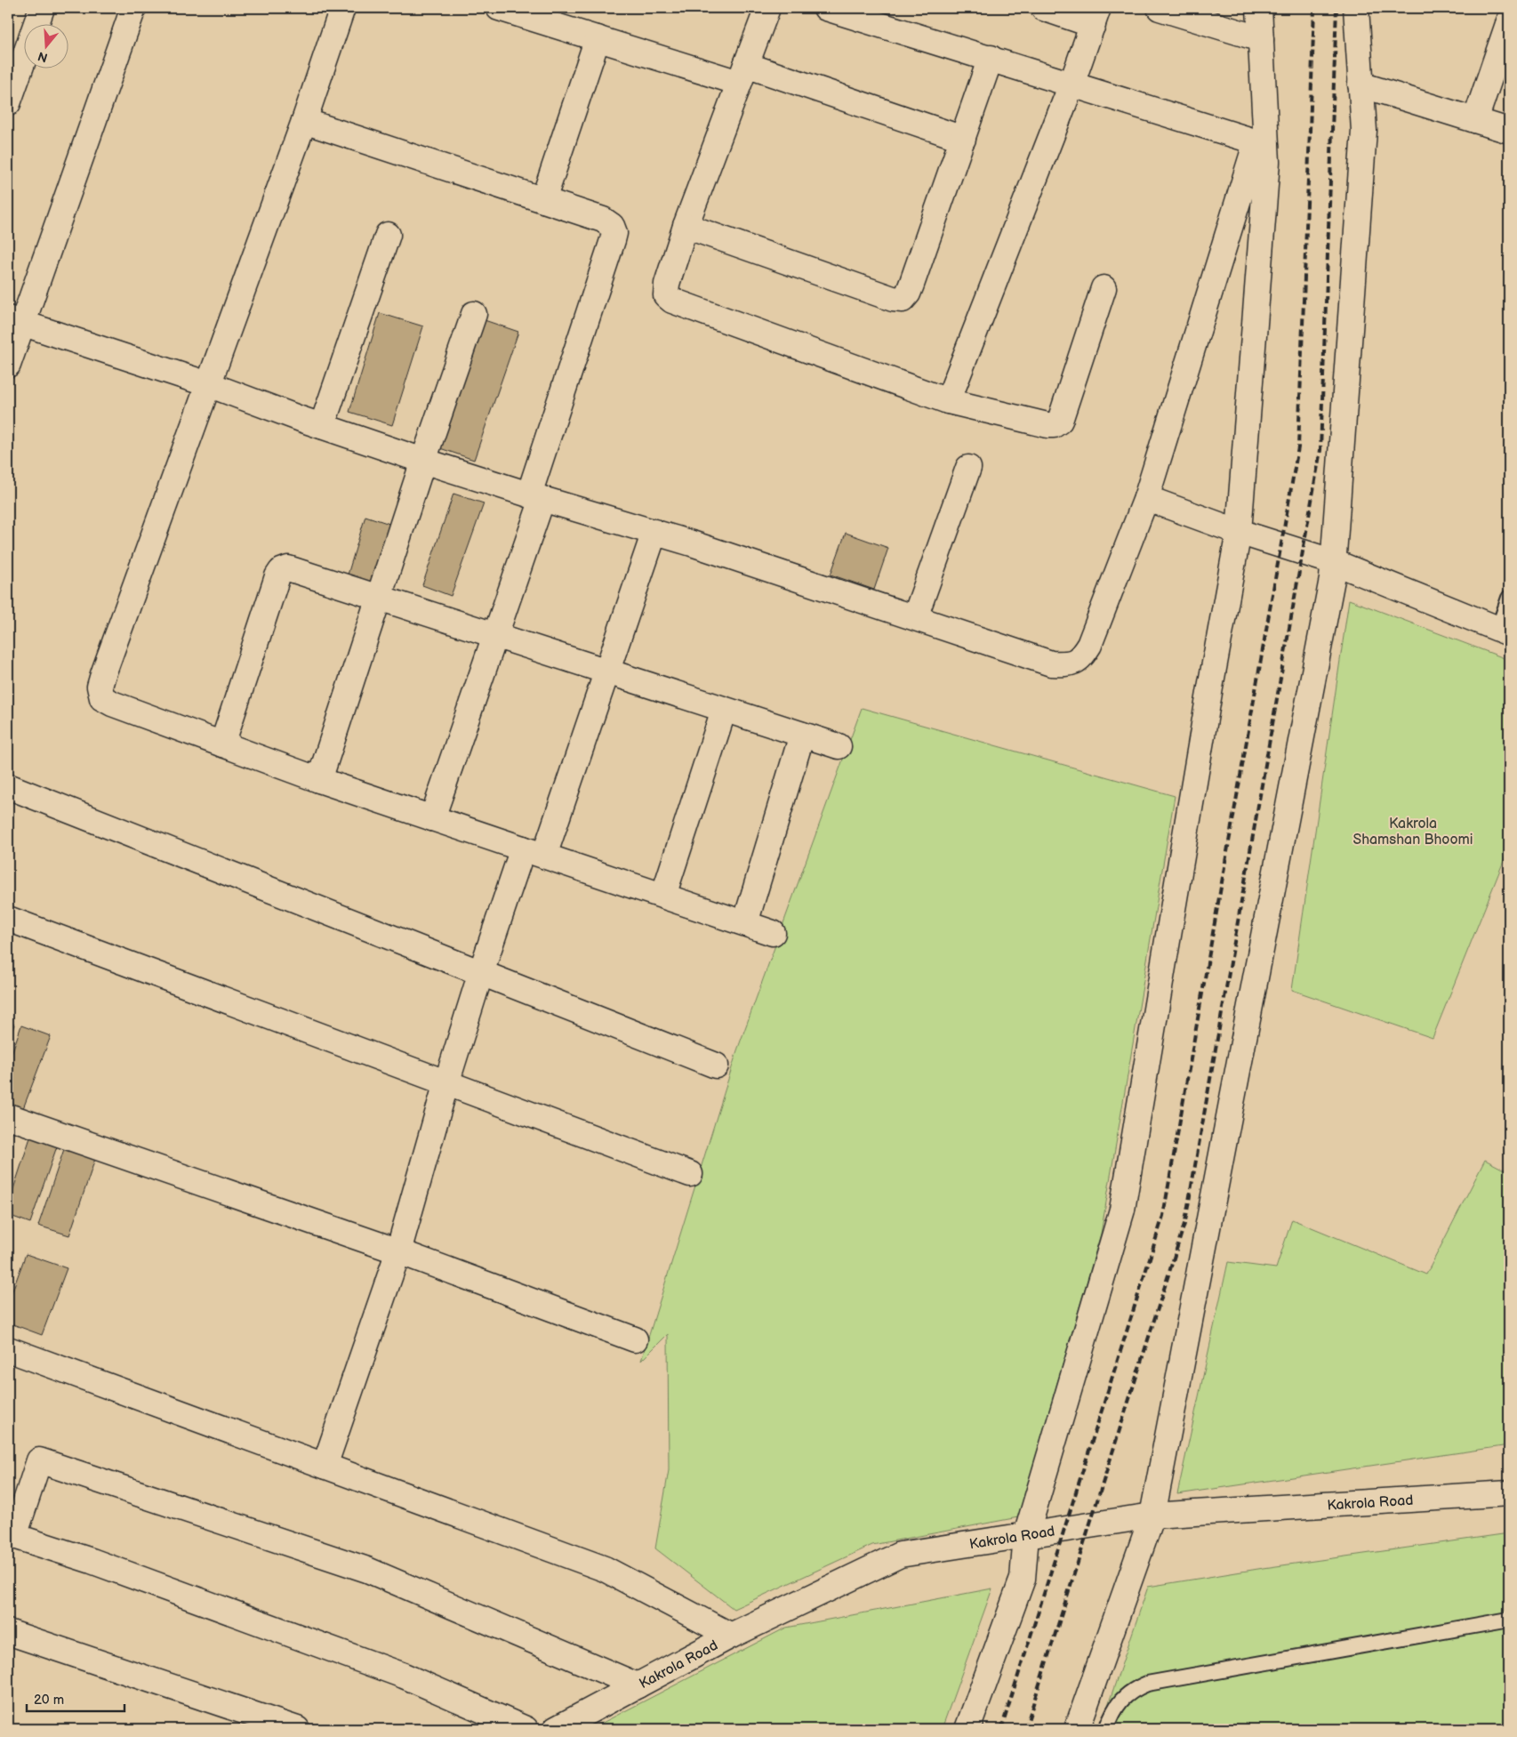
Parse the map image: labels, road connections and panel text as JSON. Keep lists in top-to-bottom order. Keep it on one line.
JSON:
{"streets":{"street":["Kakrola Road"]},"parks":["Kakrola Shamshan Bhoomi"],"scale_bar":"20 m","north":"bottom"}
